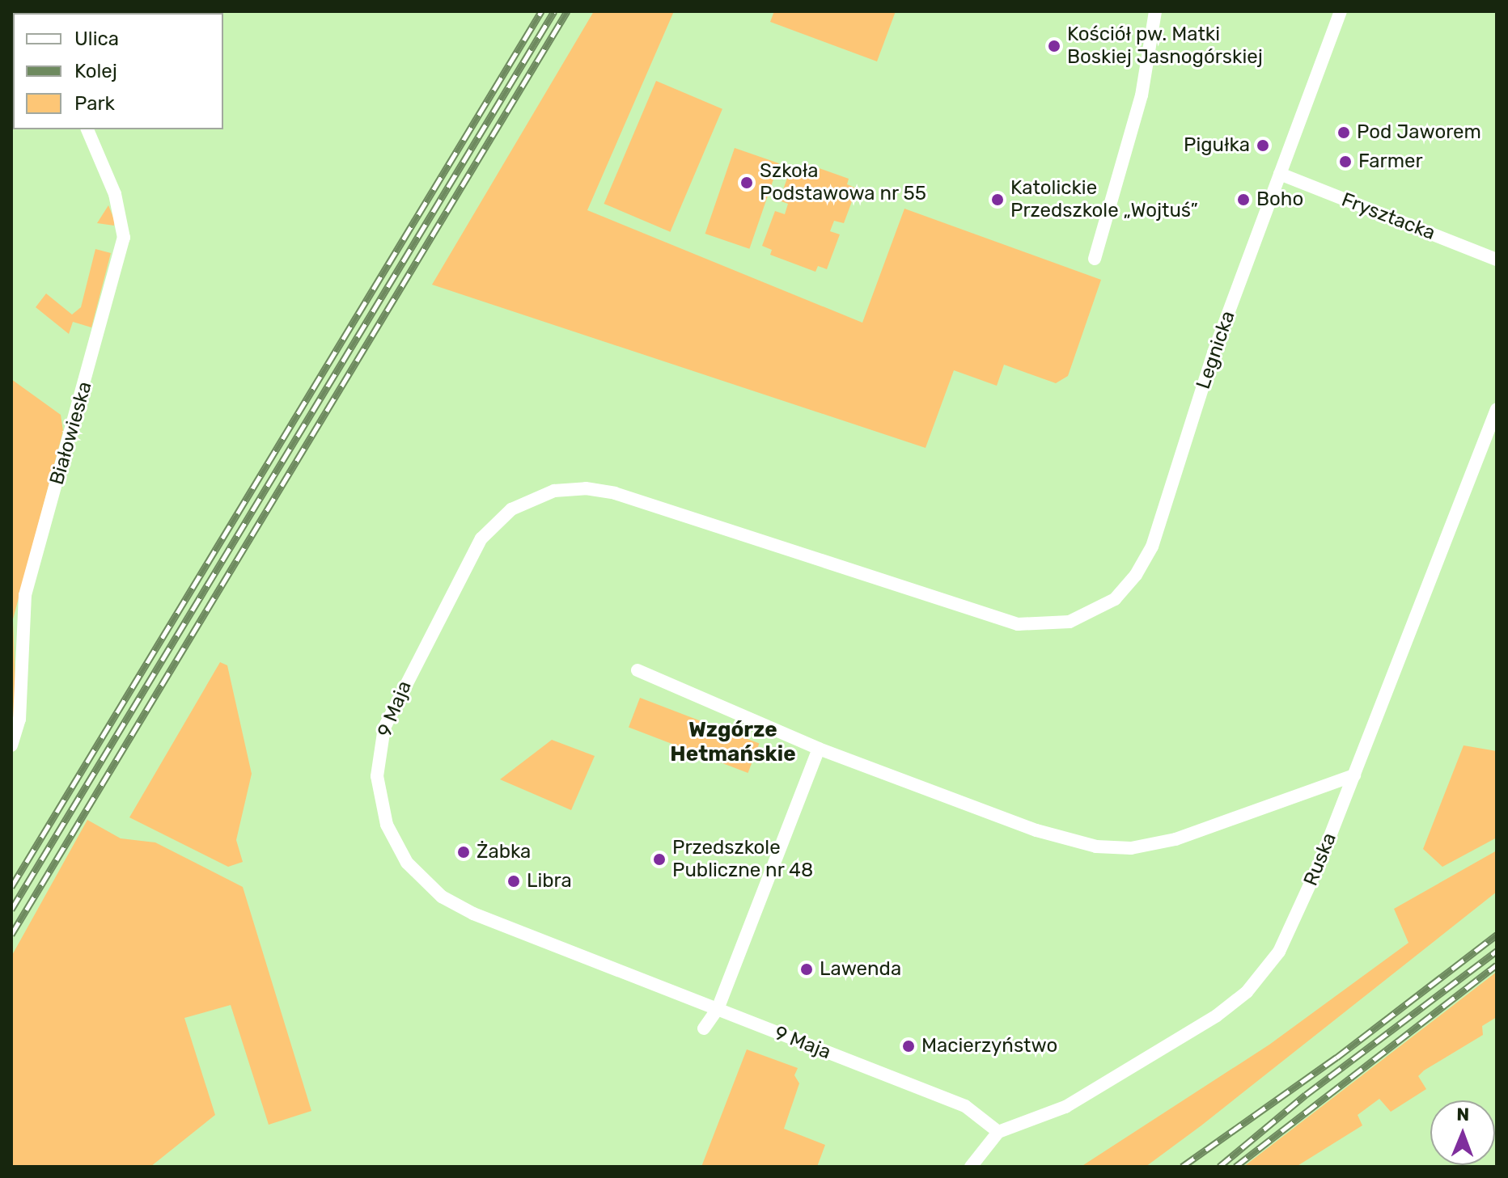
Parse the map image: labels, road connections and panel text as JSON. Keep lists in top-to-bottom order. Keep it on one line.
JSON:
{"streets":{"street":["Frysztacka","Legnicka","Białowieska","9 Maja","Ruska"]},"crossings":[["Frysztacka","Legnicka"],["Legnicka","9 Maja"],["9 Maja","Ruska"]],"districts":["Wzgórze Hetmańskie"],"places":["Kościół pw. Matki Boskiej Jasnogórskiej","Pod Jaworem","Pigułka","Farmer","Szkoła Podstawowa nr 55","Katolickie Przedszkole „Wojtuś”","Boho","Żabka","Przedszkole Publiczne nr 48","Libra","Lawenda","Macierzyństwo"],"legend":["Ulica","Kolej","Park"],"north":"top"}
